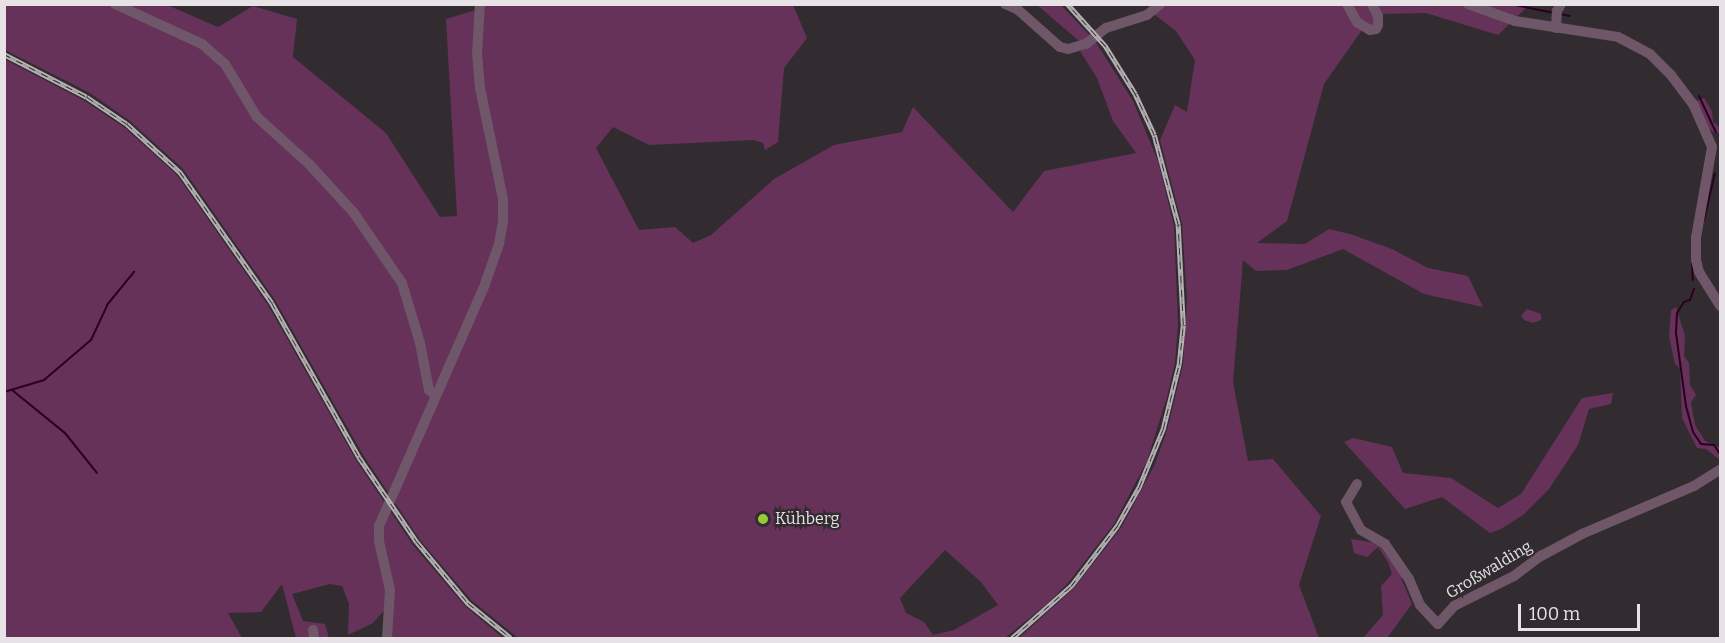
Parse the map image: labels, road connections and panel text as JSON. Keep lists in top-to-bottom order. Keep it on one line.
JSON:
{"streets":{"street":["Großwalding"]},"places":["Kühberg"],"scale_bar":"100 m"}
